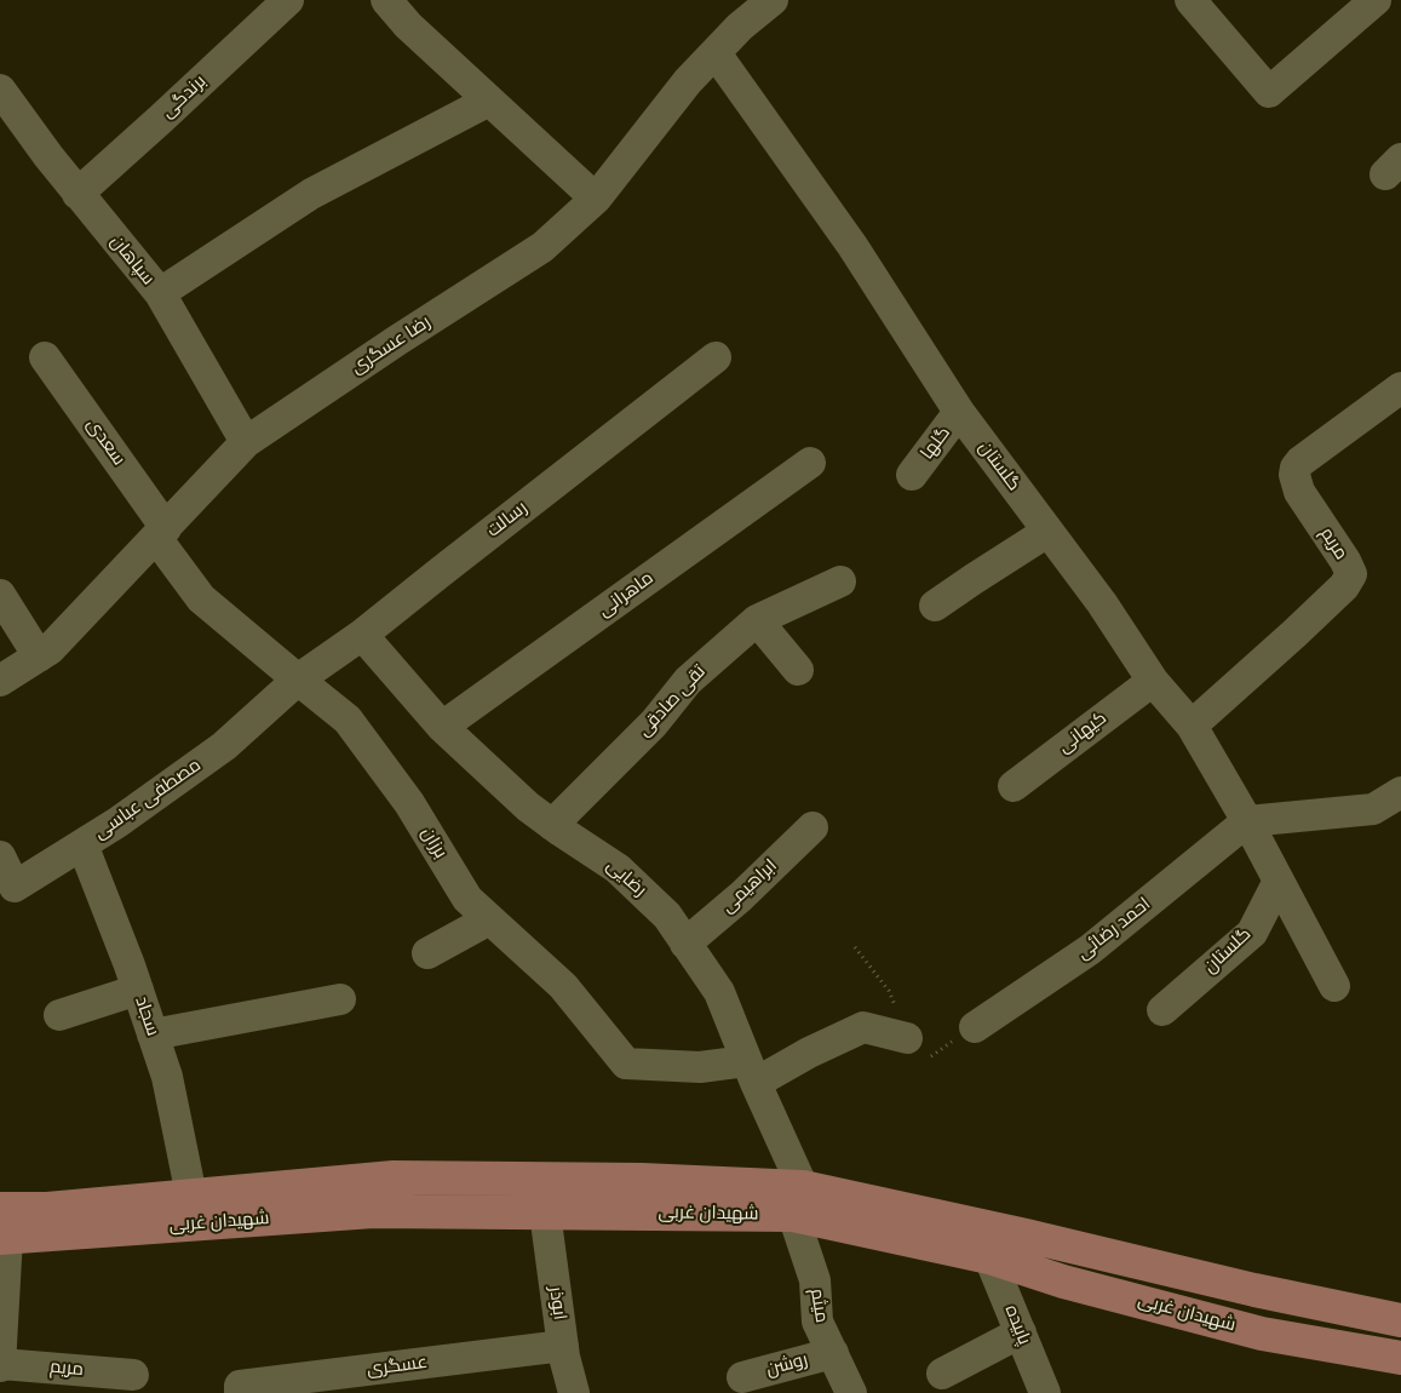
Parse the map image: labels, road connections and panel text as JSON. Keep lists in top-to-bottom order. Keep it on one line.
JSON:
{"streets":{"main road":["شهیدان غربی"],"street":["برندگی","سپاهان","رضا عسگری","سعدی","گلها","گلستان","رسالت","مریم","ماهرانی","تقی صادقی","کیهانی","مصطفی عباسی","برزان","رضایی","ابراهیمی","احمد رضائی","سجاد","ابوذر","میثم","پابیده","روشن","عسگری"]},"crossings":[["برندگی","سپاهان"],["سپاهان","رضا عسگری"],["رضا عسگری","سعدی"],["رضا عسگری","گلستان"],["رضا عسگری","برزان"],["سعدی","برزان"],["گلها","گلستان"],["گلستان","مریم"],["گلستان","کیهانی"],["گلستان","احمد رضائی"],["رسالت","مصطفی عباسی"],["رسالت","برزان"],["رسالت","رضایی"],["ماهرانی","رضایی"],["تقی صادقی","رضایی"],["مصطفی عباسی","برزان"],["مصطفی عباسی","سجاد"],["برزان","رضایی"],["رضایی","ابراهیمی"],["رضایی","شهیدان غربی"],["رضایی","میثم"],["سجاد","شهیدان غربی"],["شهیدان غربی","ابوذر"],["شهیدان غربی","میثم"],["شهیدان غربی","پابیده"],["ابوذر","عسگری"],["میثم","روشن"]]}
